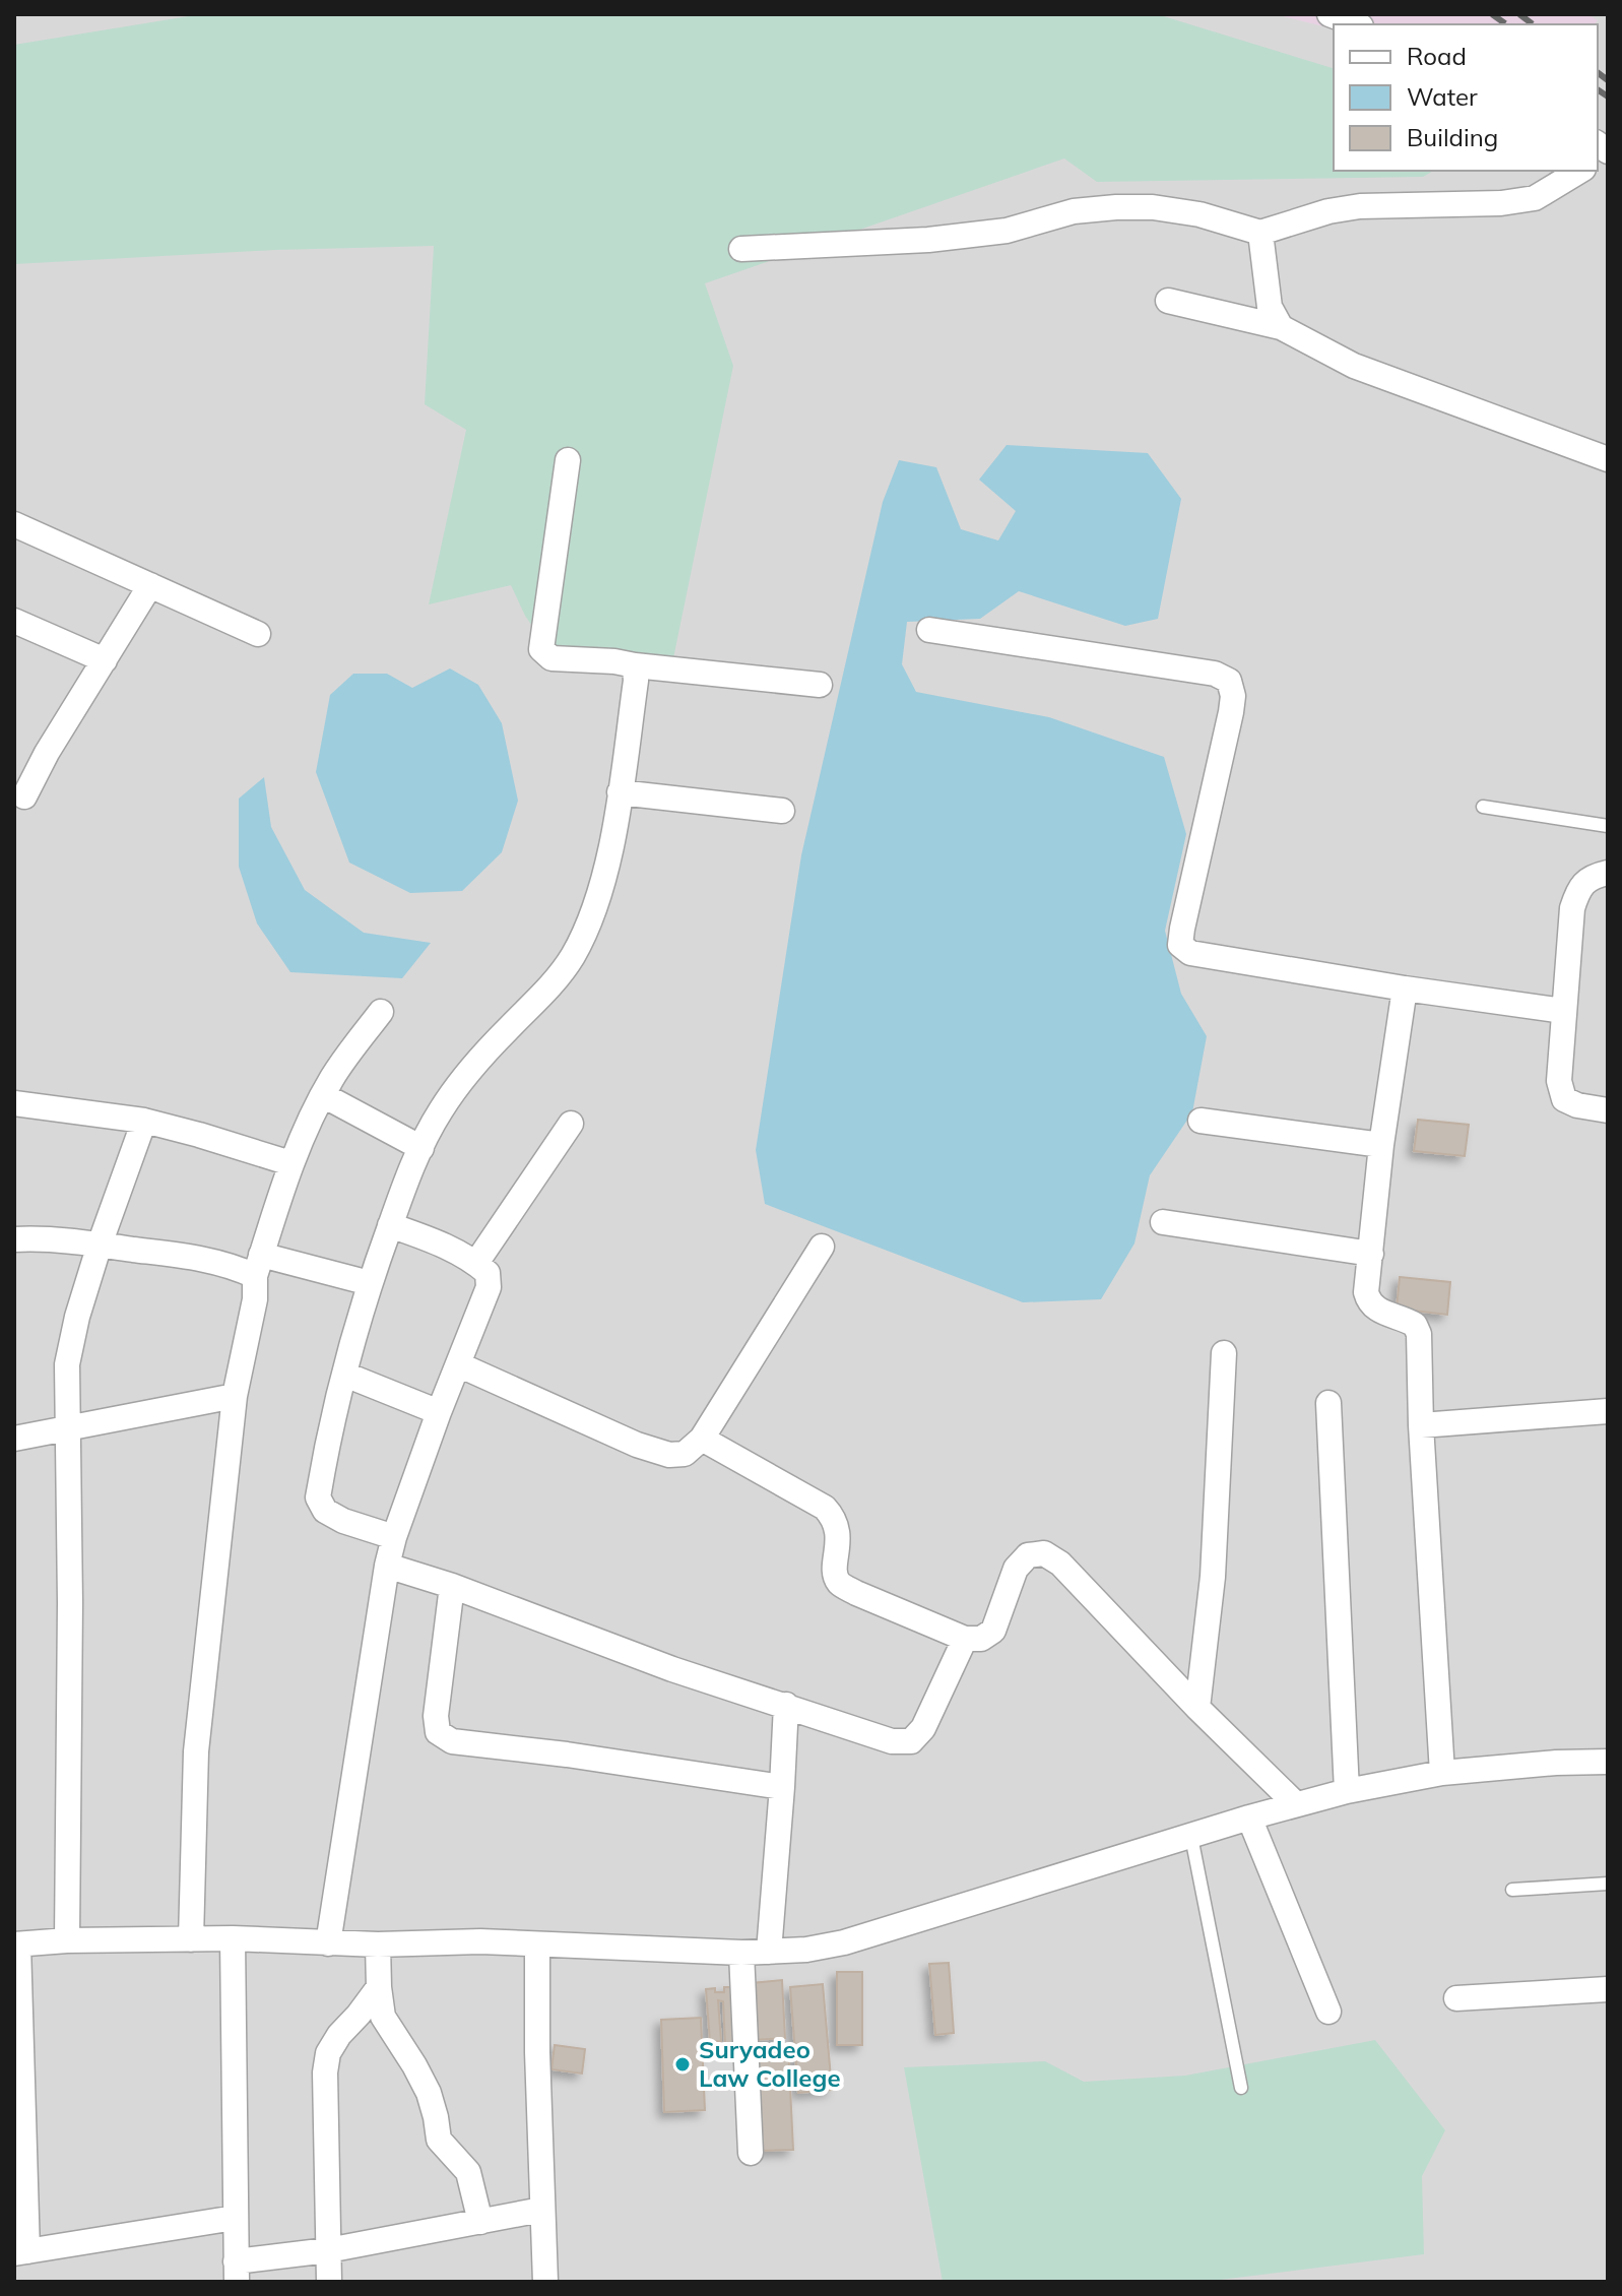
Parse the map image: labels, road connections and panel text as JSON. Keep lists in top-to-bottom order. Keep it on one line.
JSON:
{"places":["Suryadeo Law College"],"legend":["Road","Water","Building"]}
